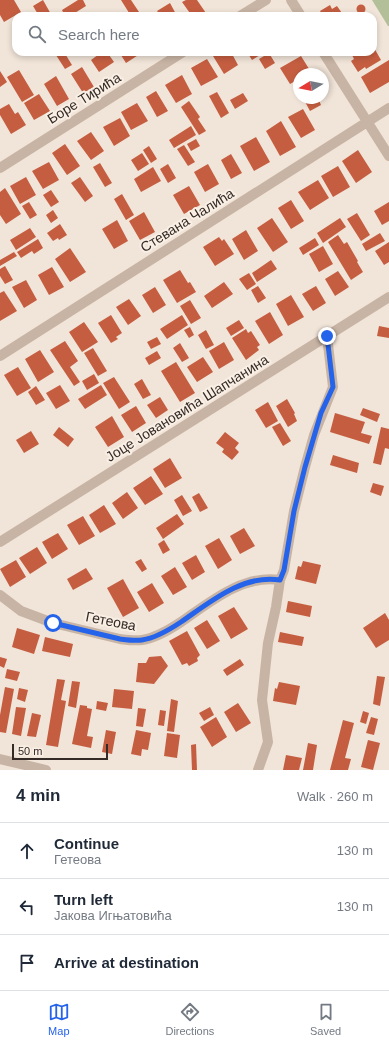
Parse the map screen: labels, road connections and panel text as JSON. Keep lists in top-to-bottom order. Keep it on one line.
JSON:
{"streets":{"street":["Боре Тирића","Стевана Чалића","Јоце Јовановића Шапчанина","Гетеова"]},"scale_bar":"50 m","north":"left","page":{"search":"Search here","scale":"50 m","heading":["4 min","Walk · 260 m"],"list":[["Continue","Гетеова","130 m"],["Turn left","Јакова Игњатовића","130 m"],"Arrive at destination"],"nav":["Map","Directions","Saved"]}}
